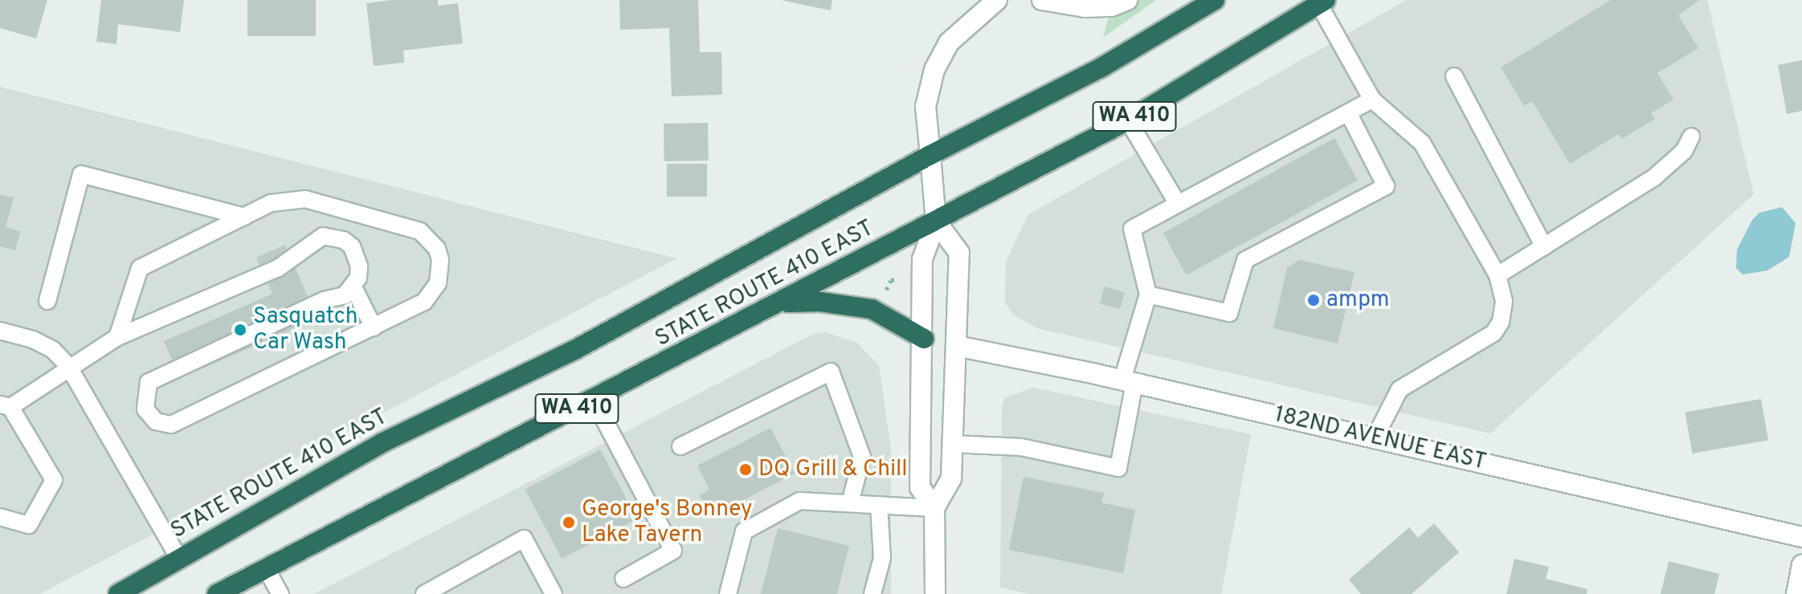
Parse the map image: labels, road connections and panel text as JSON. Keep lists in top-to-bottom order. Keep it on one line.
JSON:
{"streets":{"highway":["WA 410","STATE ROUTE 410 EAST"],"street":["182ND AVENUE EAST"]},"places":["ampm","Sasquatch Car Wash","DQ Grill & Chill","George's Bonney Lake Tavern"]}
